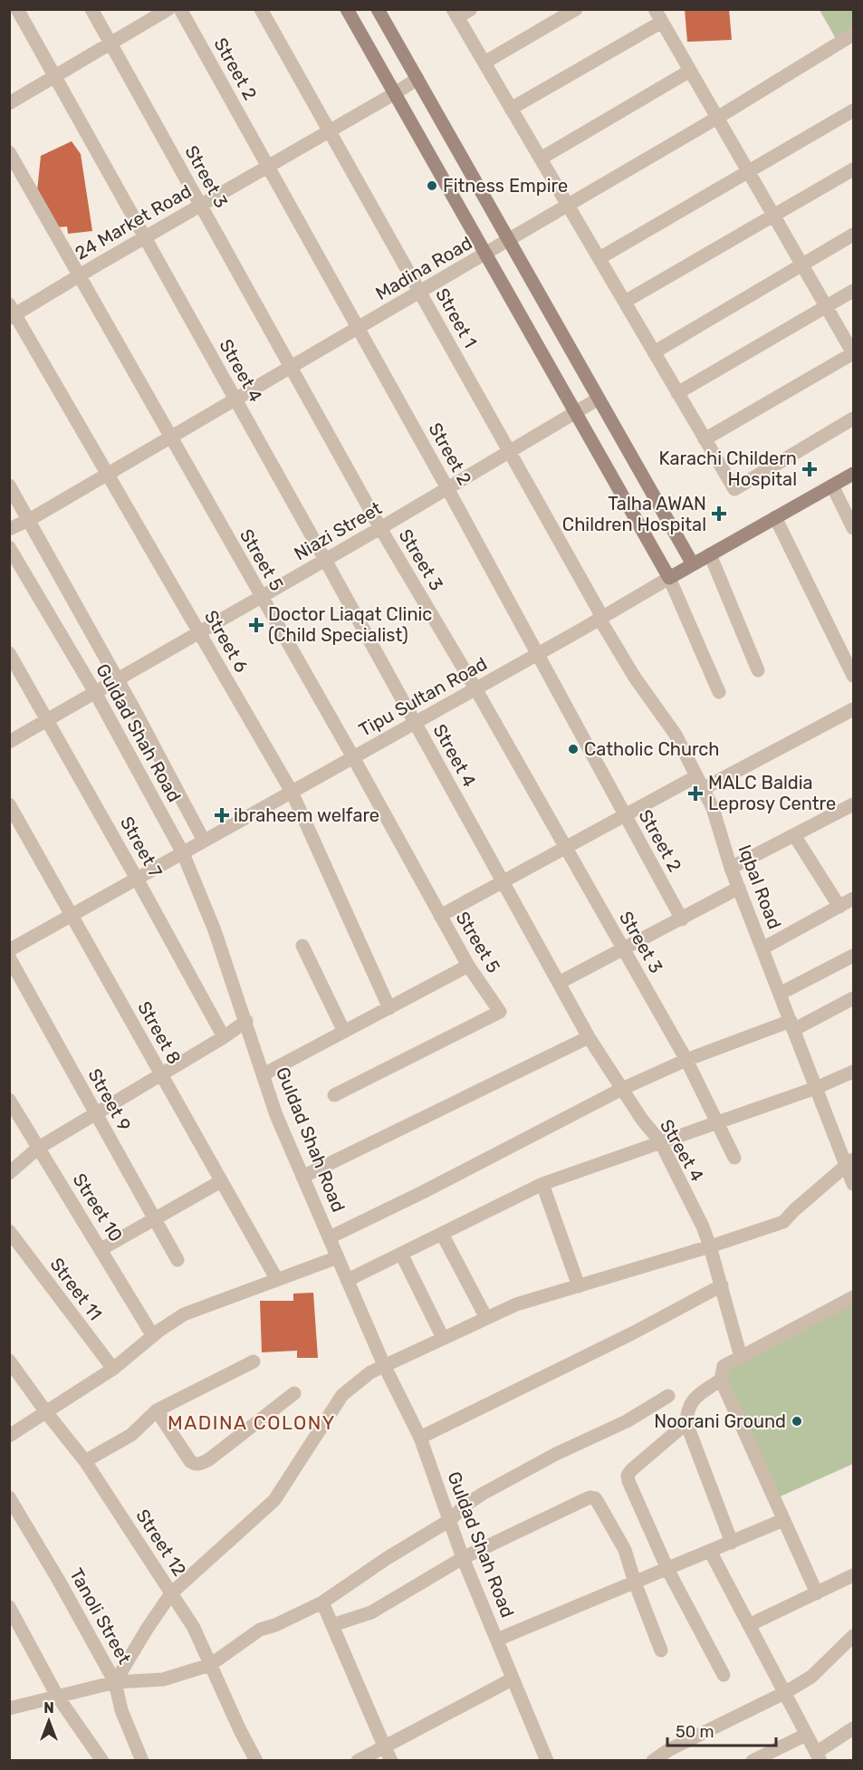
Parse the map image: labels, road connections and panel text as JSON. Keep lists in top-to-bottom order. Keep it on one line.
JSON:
{"streets":{"main road":["Tipu Sultan Road"],"street":["Street 2","Street 3","24 Market Road","Madina Road","Street 1","Street 4","Niazi Street","Street 5","Street 6","Guldad Shah Road","Street 7","Iqbal Road","Street 8","Street 9","Street 10","Street 11","Street 12","Tanoli Street"]},"crossings":[["Street 2","24 Market Road"],["Street 2","Madina Road"],["Street 2","Niazi Street"],["Street 2","Tipu Sultan Road"],["Street 3","24 Market Road"],["Street 3","Madina Road"],["Street 3","Niazi Street"],["Street 3","Tipu Sultan Road"],["24 Market Road","Street 1"],["24 Market Road","Street 4"],["24 Market Road","Street 5"],["24 Market Road","Street 6"],["Madina Road","Street 1"],["Madina Road","Street 4"],["Madina Road","Street 5"],["Madina Road","Street 6"],["Madina Road","Guldad Shah Road"],["Street 1","Niazi Street"],["Street 1","Tipu Sultan Road"],["Street 1","Iqbal Road"],["Street 4","Niazi Street"],["Street 4","Tipu Sultan Road"],["Niazi Street","Street 5"],["Niazi Street","Street 6"],["Niazi Street","Guldad Shah Road"],["Niazi Street","Street 7"],["Street 5","Tipu Sultan Road"],["Street 6","Tipu Sultan Road"],["Tipu Sultan Road","Guldad Shah Road"],["Tipu Sultan Road","Street 7"],["Tipu Sultan Road","Iqbal Road"],["Tipu Sultan Road","Street 8"]],"districts":["MADINA COLONY"],"places":{"other":["Fitness Empire","Catholic Church","Noorani Ground"],"health":["Karachi Childern Hospital","Talha AWAN Children Hospital","Doctor Liaqat Clinic (Child Specialist)","MALC Baldia Leprosy Centre","ibraheem welfare"]},"scale_bar":"50 m","north":"top"}
